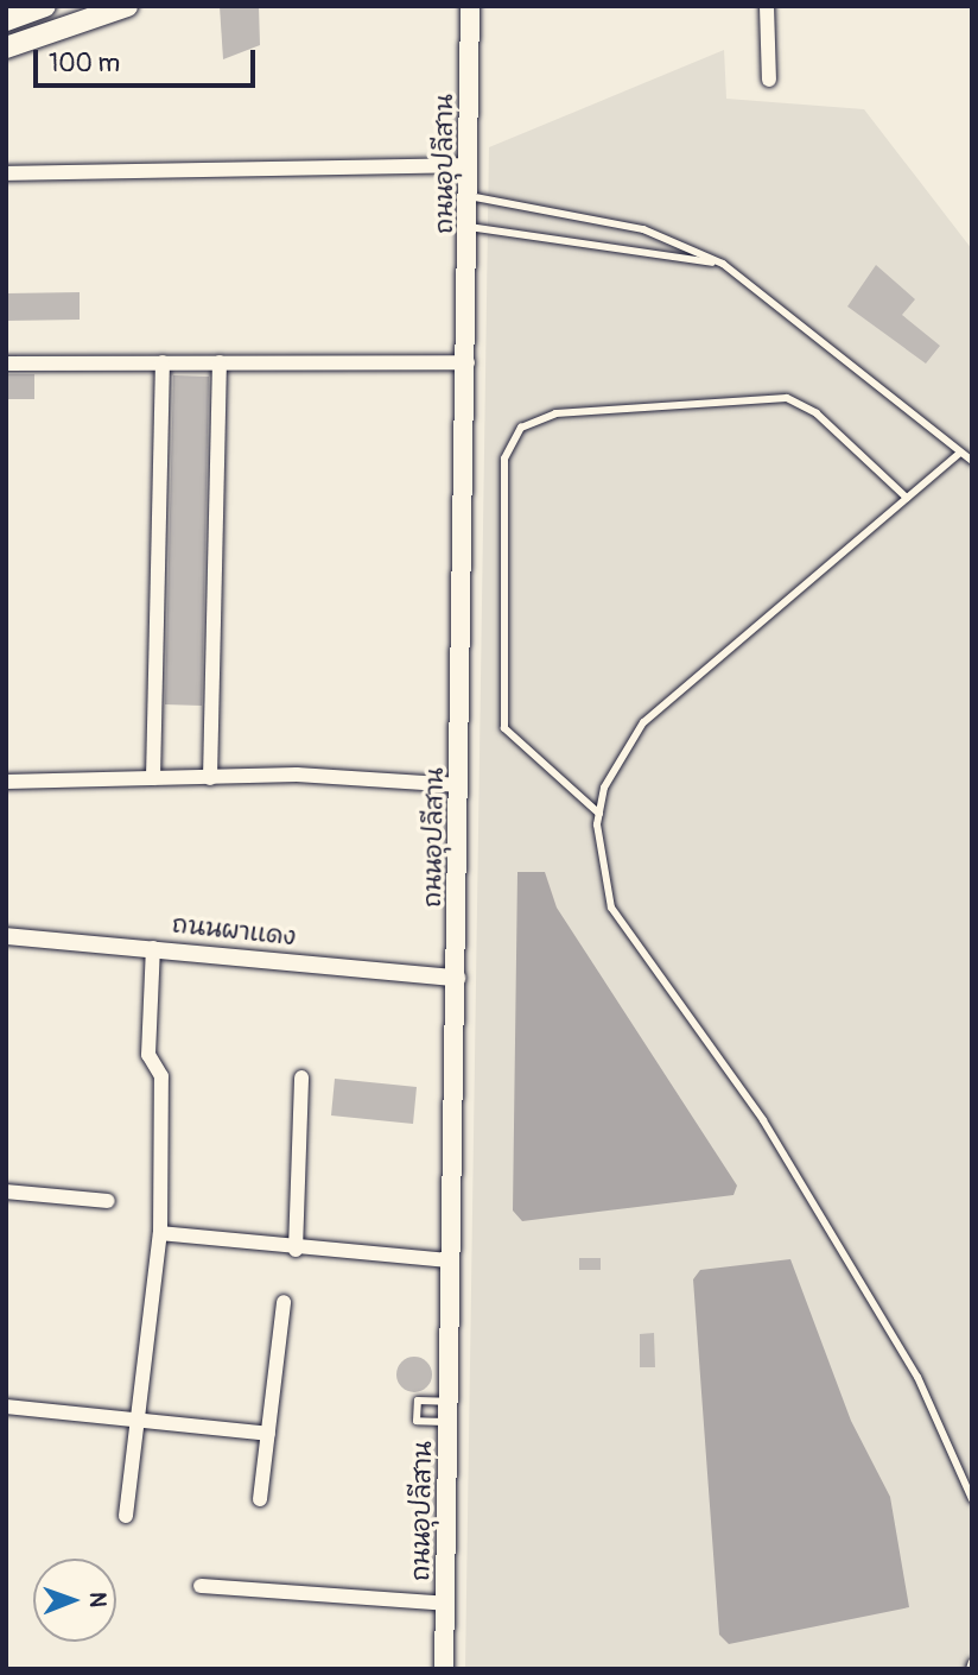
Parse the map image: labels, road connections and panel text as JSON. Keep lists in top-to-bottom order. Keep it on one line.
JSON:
{"streets":{"main road":["ถนนอุปลีสาน"],"street":["ถนนผาแดง"]},"crossings":[["ถนนอุปลีสาน","ถนนผาแดง"]],"scale_bar":"100 m","north":"right"}
